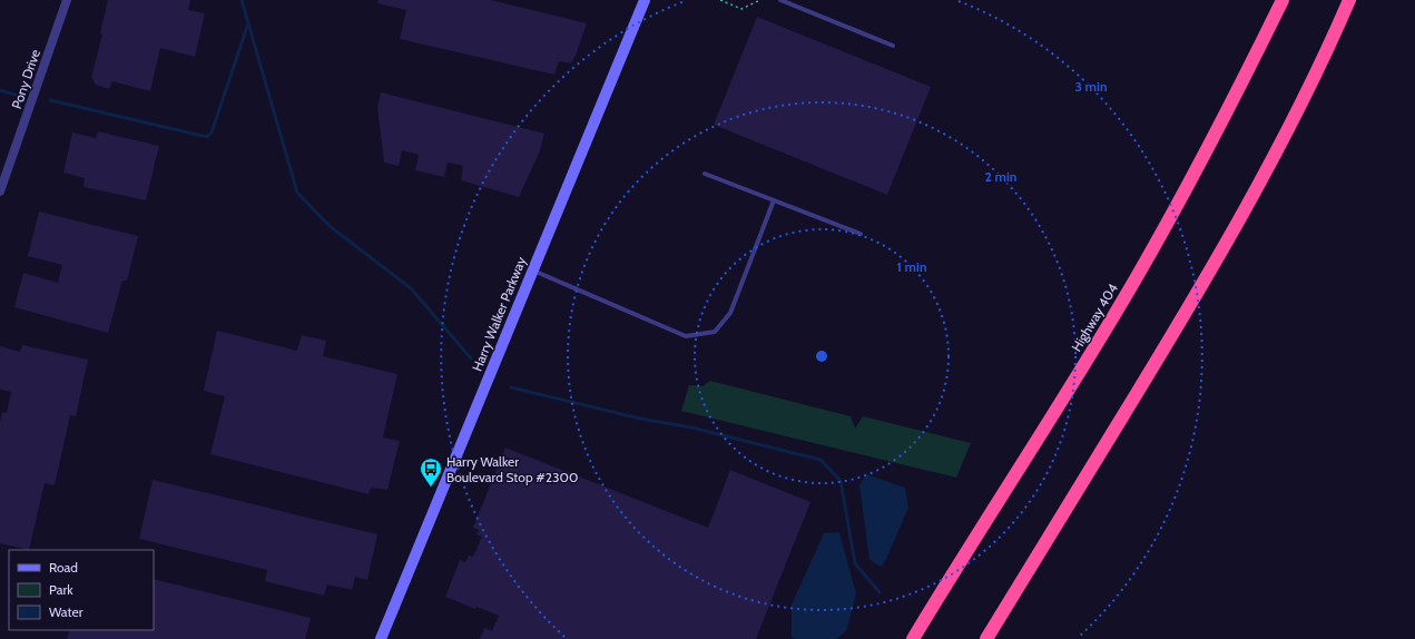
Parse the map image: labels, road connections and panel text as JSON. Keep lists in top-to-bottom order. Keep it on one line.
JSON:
{"streets":{"highway":["Highway 404"],"street":["Pony Drive","Harry Walker Parkway"]},"places":{"bus stop":["Harry Walker Boulevard Stop #2300"]},"legend":["Road","Park","Water"],"rings":["3 min","2 min","1 min"]}
